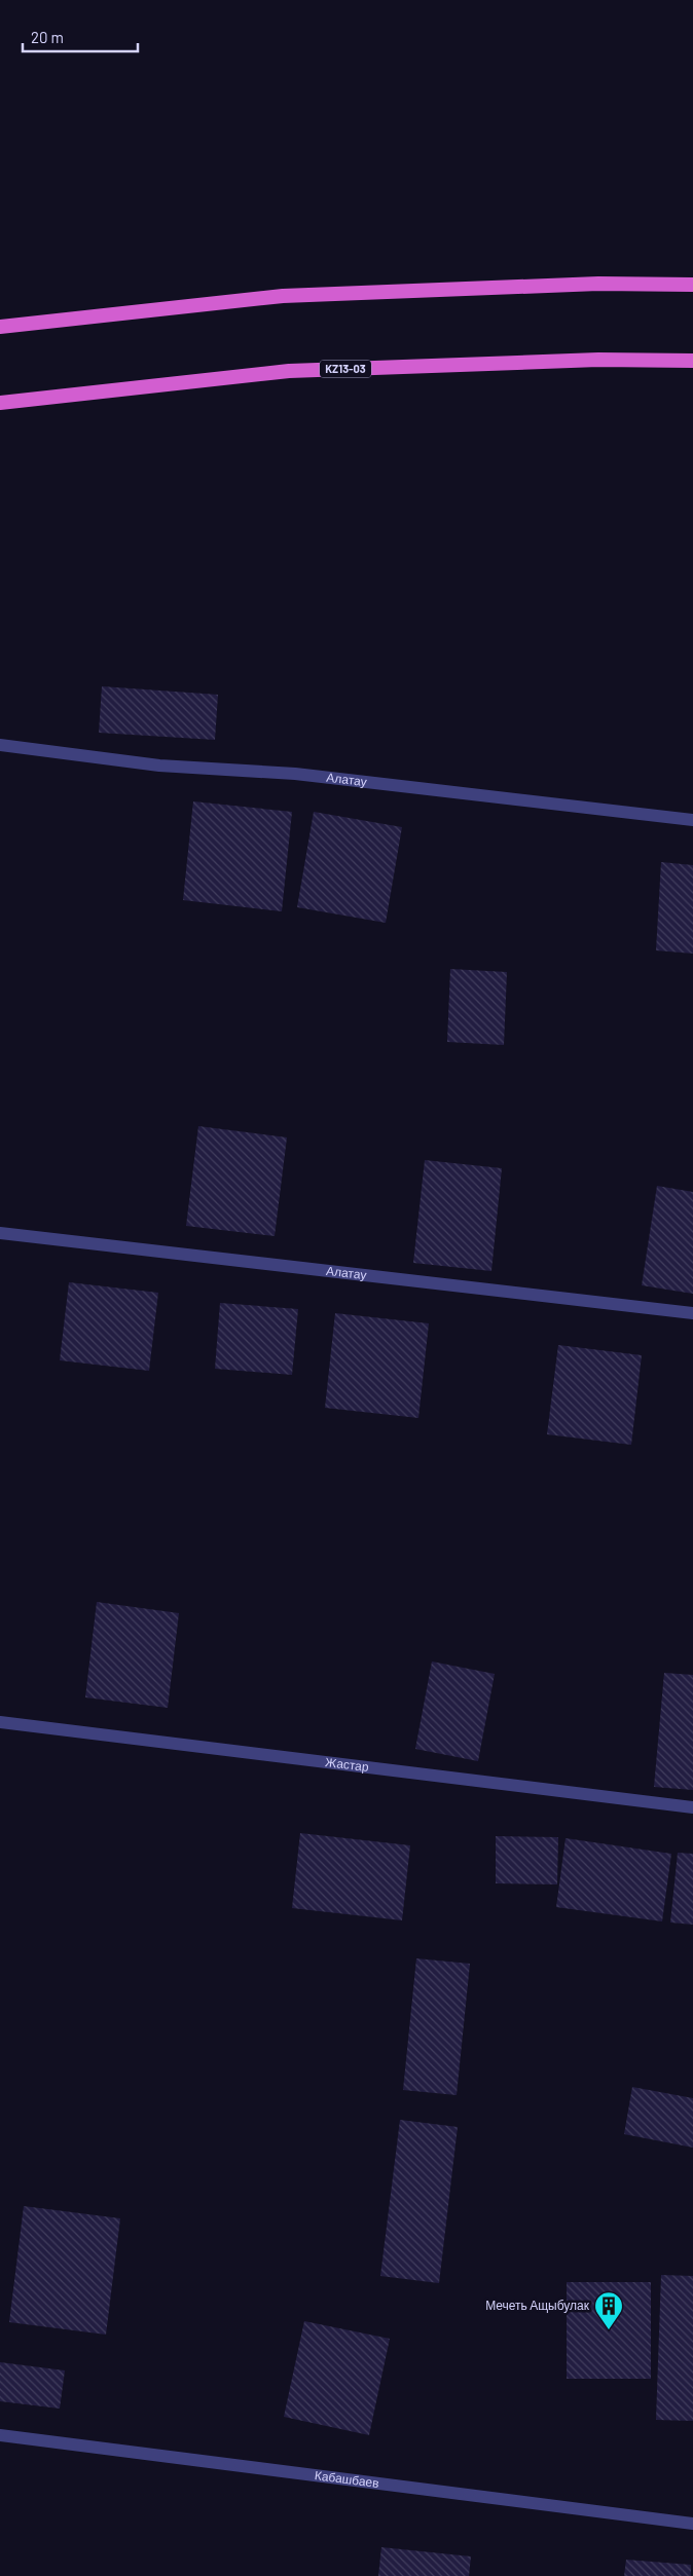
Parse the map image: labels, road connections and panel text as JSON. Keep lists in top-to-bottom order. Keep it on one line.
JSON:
{"streets":{"highway":["KZ13-03"],"street":["Алатау","Жастар","Кабашбаев"]},"places":{"building":["Мечеть Ащыбулак"]},"scale_bar":"20 m"}
